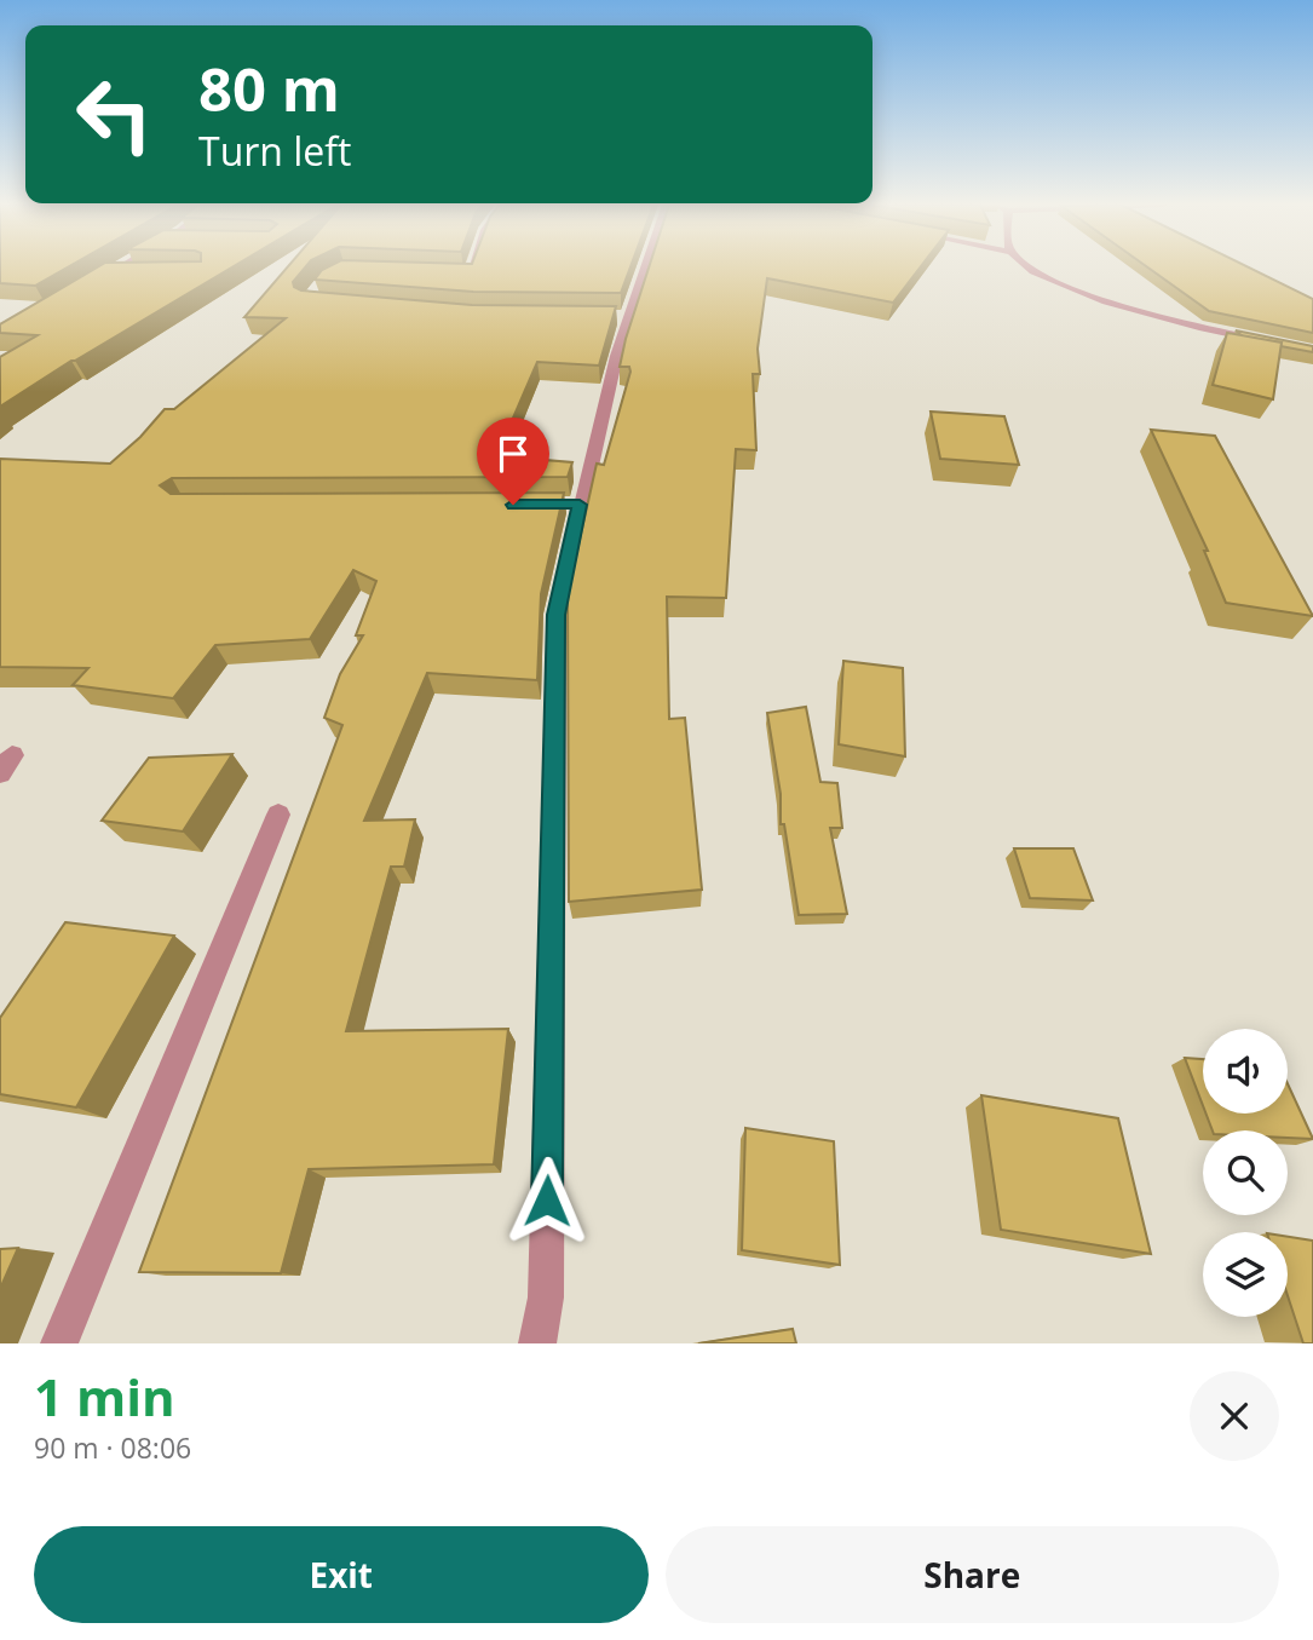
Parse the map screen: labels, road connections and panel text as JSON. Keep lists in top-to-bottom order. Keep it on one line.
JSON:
{"page":{"turn":["80 m","Turn left"],"heading":["1 min","90 m · 08:06"],"buttons":["Exit","Share"]}}
